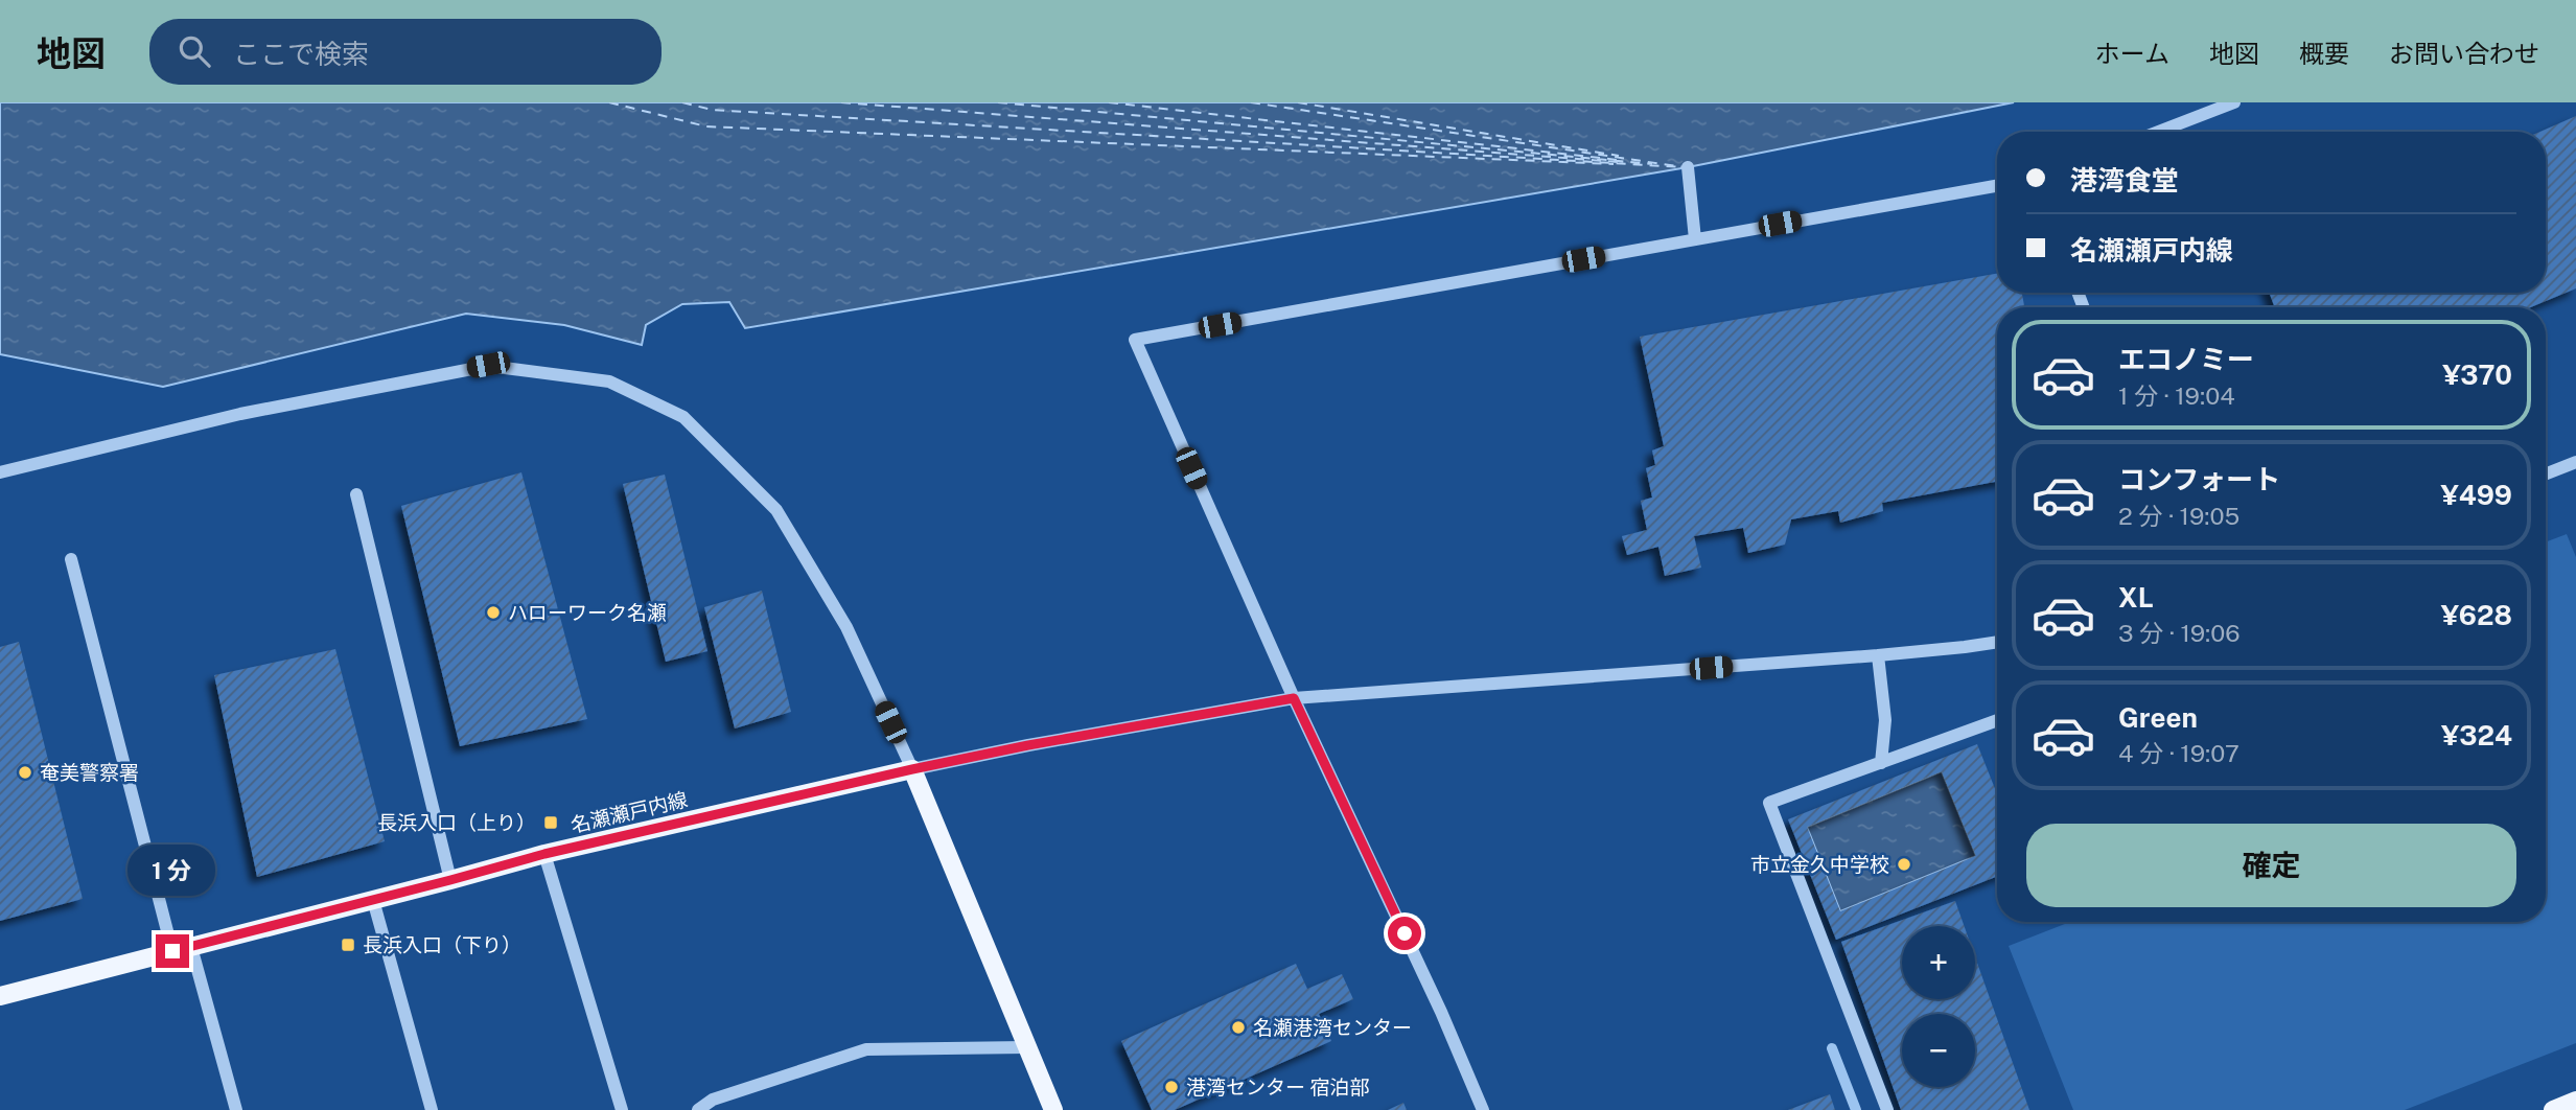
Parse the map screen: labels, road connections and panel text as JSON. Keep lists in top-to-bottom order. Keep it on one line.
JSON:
{"streets":{"main road":["名瀬瀬戸内線"]},"places":{"other":["ハローワーク名瀬","奄美警察署","市立金久中学校","名瀬港湾センター","港湾センター 宿泊部"],"transit":["長浜入口（上り）","長浜入口（下り）"]},"page":{"header":"地図","search":"ここで検索","nav":["ホーム","地図","概要","お問い合わせ"],"banner":["港湾食堂","名瀬瀬戸内線"],"list":[{"name":"エコノミー","note":"1 分 · 19:04","value":"¥370"},{"name":"コンフォート","note":"2 分 · 19:05","value":"¥499"},{"name":"XL","note":"3 分 · 19:06","value":"¥628"},{"name":"Green","note":"4 分 · 19:07","value":"¥324"}],"buttons":"確定","bubble":"1 分","map_buttons":["+","−"]}}
